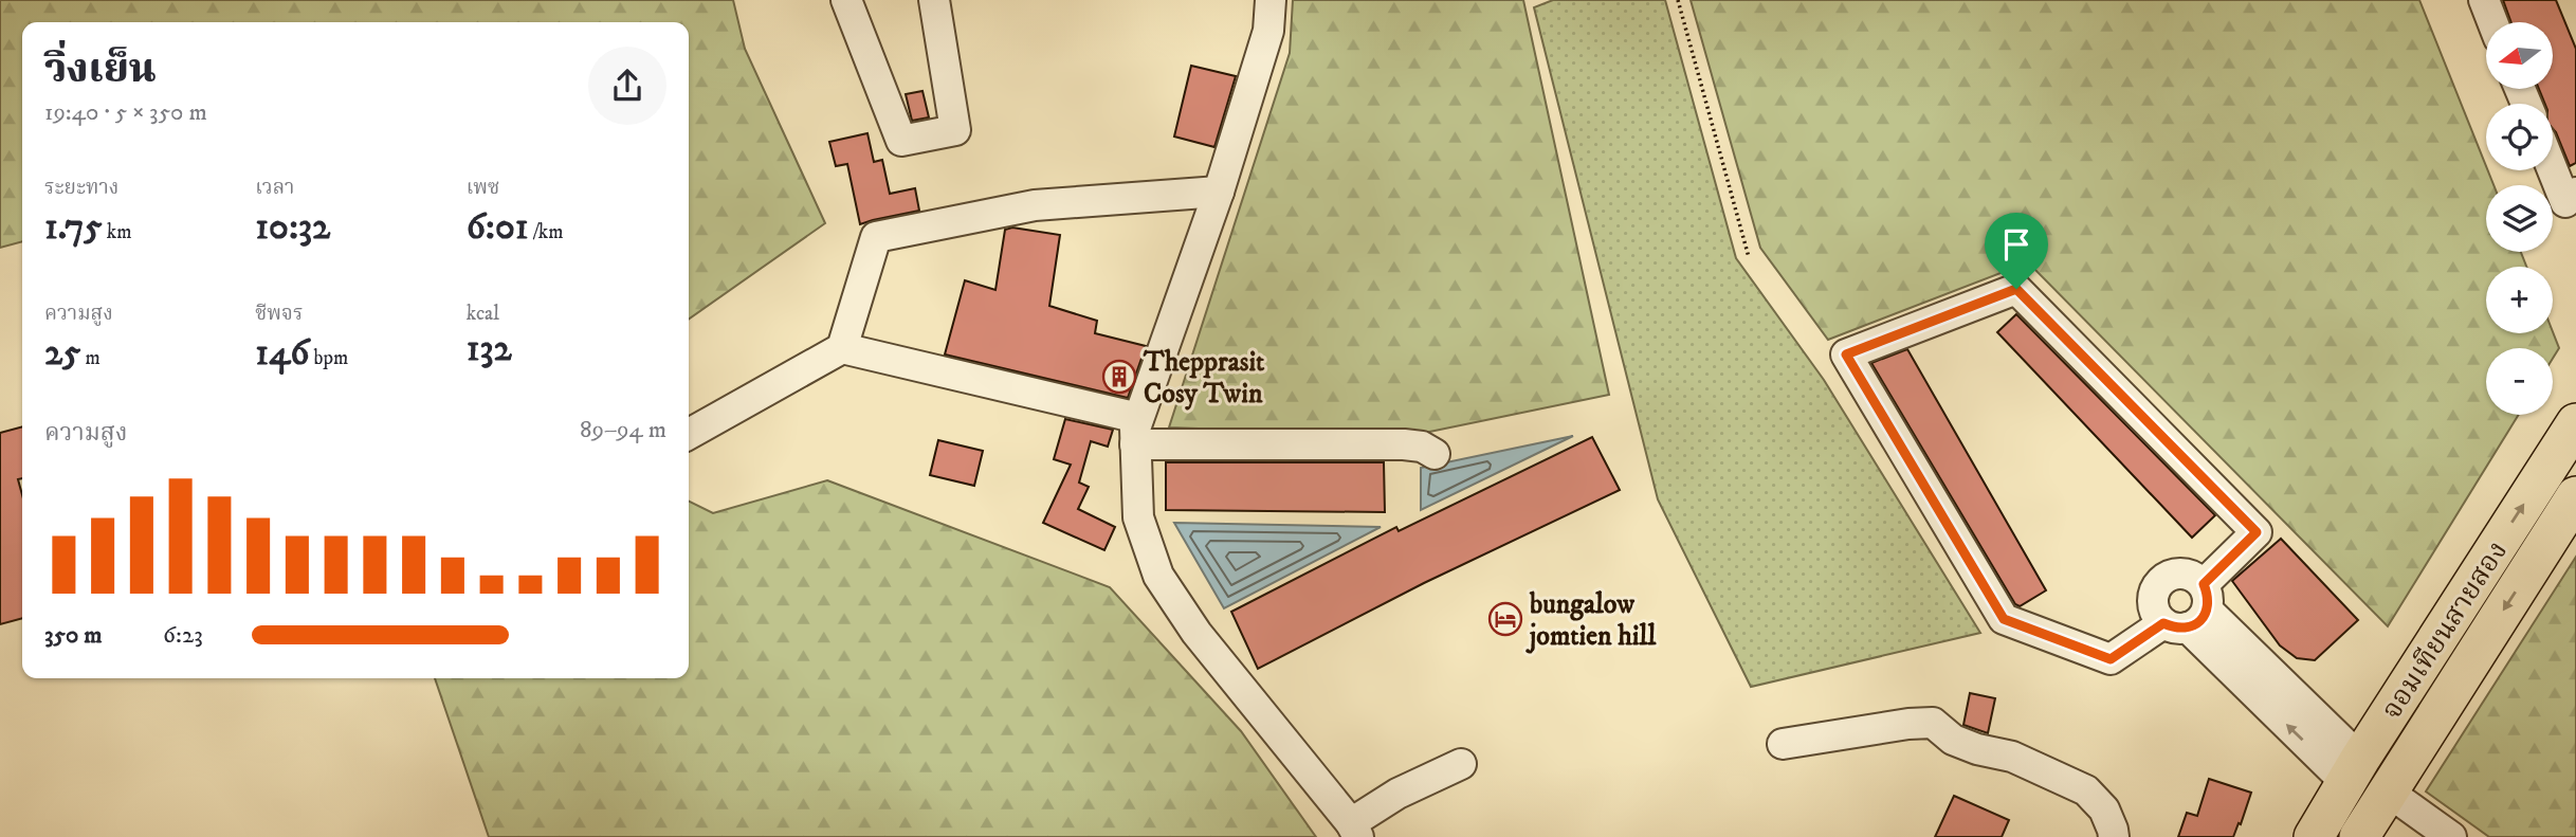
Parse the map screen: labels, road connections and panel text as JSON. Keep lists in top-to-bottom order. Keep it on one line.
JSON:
{"streets":{"main road":["จอมเทียนสายสอง"]},"places":{"building":["Thepprasit Cosy Twin"],"hotel":["bungalow jomtien hill"]},"north":"left","page":{"map_buttons":["+","−"],"heading":["วิ่งเย็น","19:40 · 5 × 350 m"],"stats":[["ระยะทาง","1.75 km"],["เวลา","10:32"],["เพซ","6:01 /km"],["ความสูง","25 m"],["ชีพจร","146 bpm"],["kcal","132"]],"chart":["ความสูง","89–94 m"],"list":[{"name":"350 m","note":"6:23"}]}}
